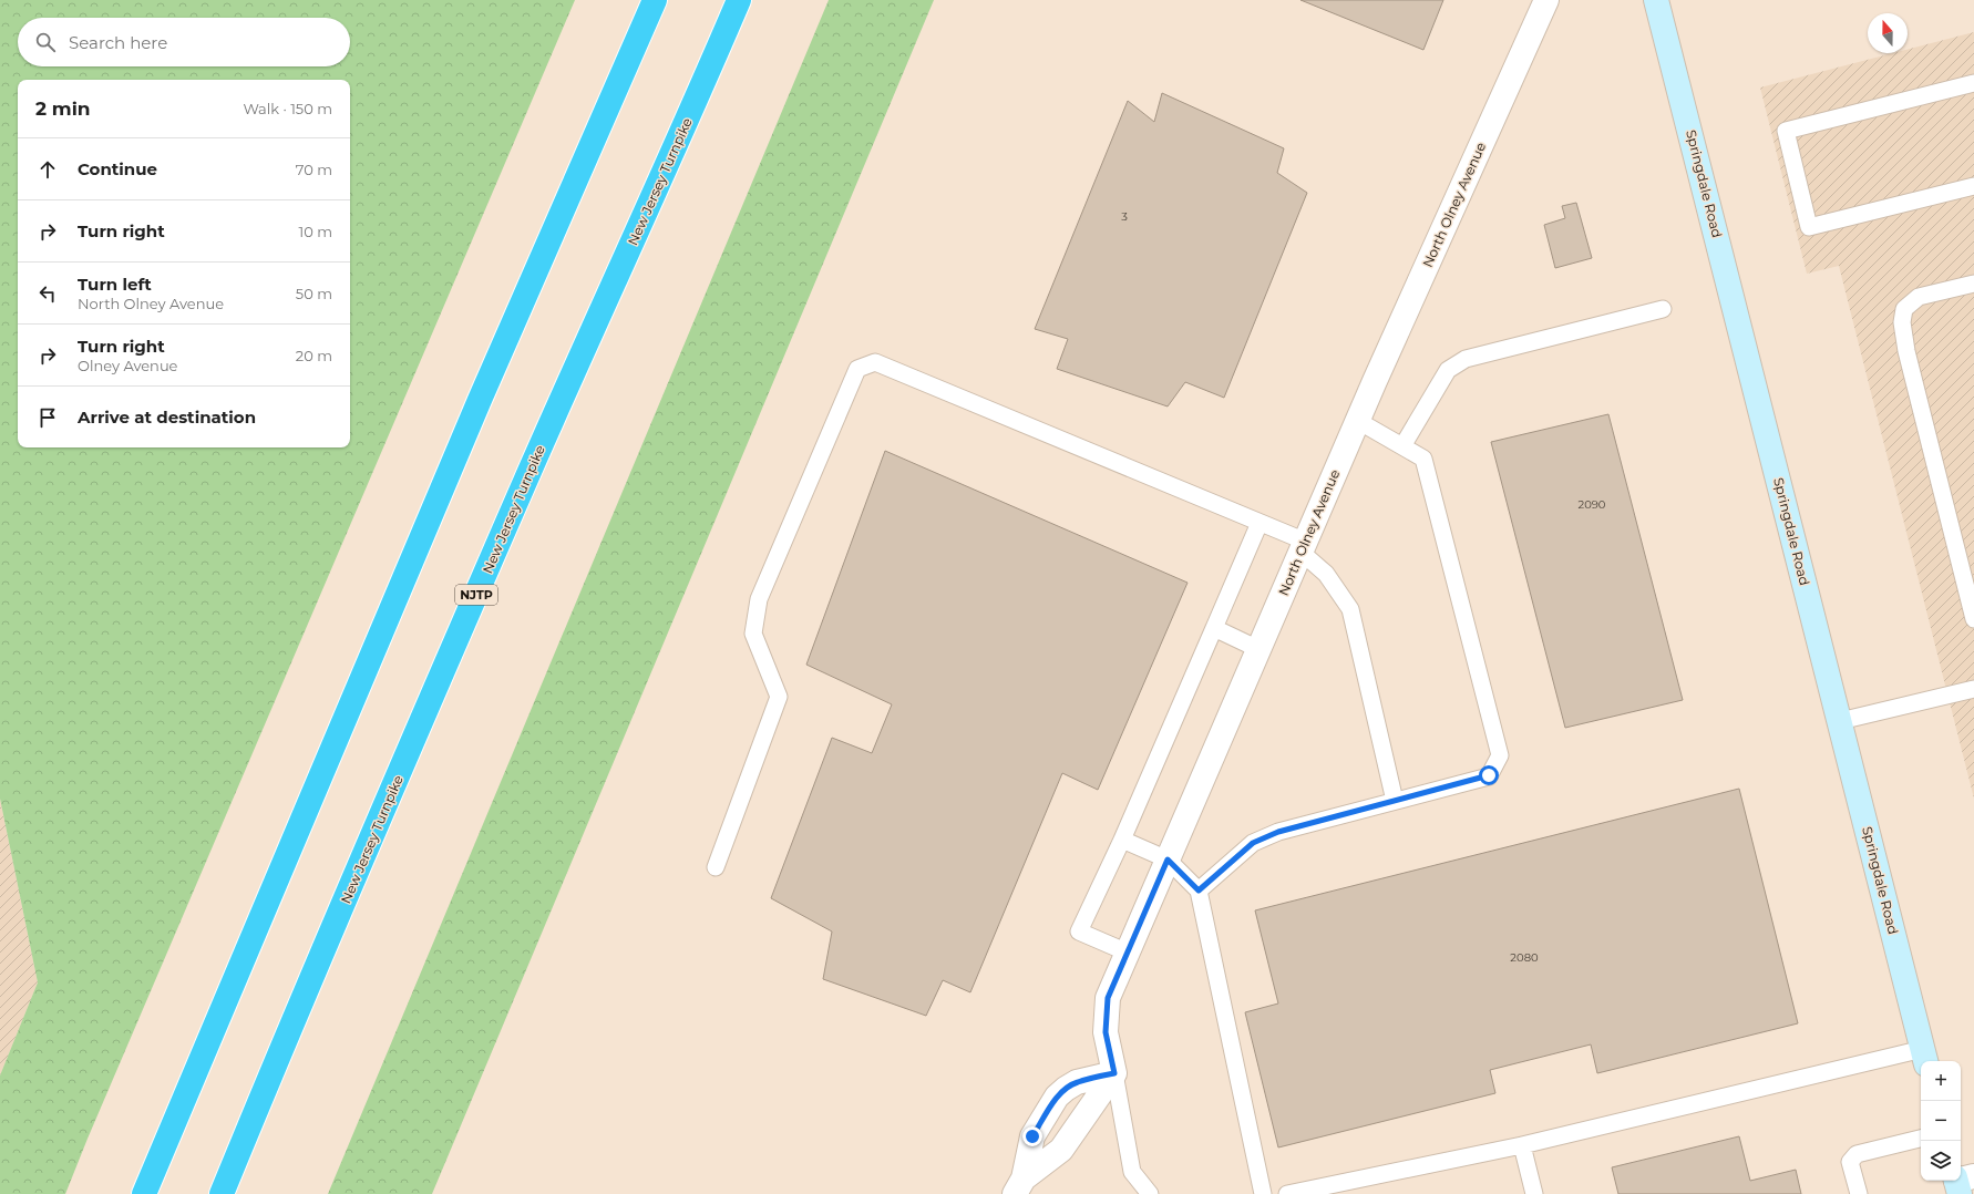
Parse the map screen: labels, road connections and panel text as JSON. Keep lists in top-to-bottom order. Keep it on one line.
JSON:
{"streets":{"highway":["New Jersey Turnpike","NJTP"],"main road":["Springdale Road"],"street":["North Olney Avenue"]},"house_numbers":["3","2090","2080"],"north":"top","page":{"search":"Search here","heading":["2 min","Walk · 150 m"],"list":[["Continue","70 m"],["Turn right","10 m"],["Turn left","North Olney Avenue","50 m"],["Turn right","Olney Avenue","20 m"],"Arrive at destination"],"map_buttons":["+","−"]}}
